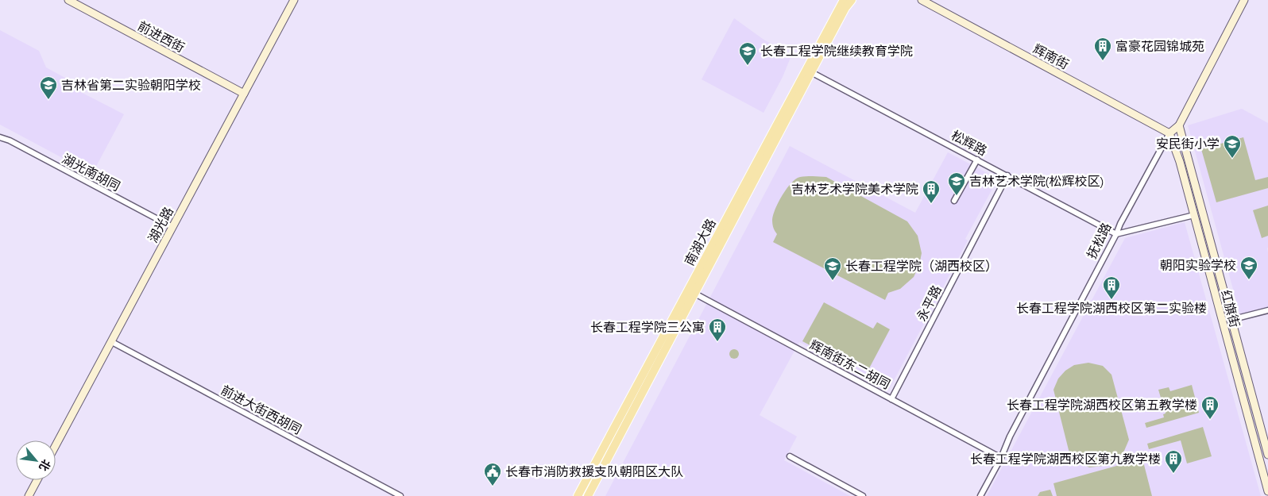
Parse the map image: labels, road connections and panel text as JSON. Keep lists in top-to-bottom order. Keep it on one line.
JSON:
{"streets":{"main road":["南湖大路"],"street":["前进西街","辉南街","松辉路","湖光南胡同","湖光路","抚松路","永平路","红旗街","辉南街东二胡同","前进大街西胡同"]},"crossings":[["前进西街","湖光路"],["辉南街","抚松路"],["辉南街","红旗街"],["松辉路","抚松路"],["松辉路","南湖大路"],["松辉路","永平路"],["湖光南胡同","湖光路"],["湖光路","前进大街西胡同"],["抚松路","红旗街"],["抚松路","辉南街东二胡同"],["南湖大路","辉南街东二胡同"],["永平路","辉南街东二胡同"]],"places":{"building":["富豪花园锦城苑","吉林艺术学院美术学院","长春工程学院湖西校区第二实验楼","长春工程学院三公寓","长春工程学院湖西校区第五教学楼","长春工程学院湖西校区第九教学楼"],"school or university":["长春工程学院继续教育学院","吉林省第二实验朝阳学校","安民街小学","吉林艺术学院(松辉校区)","朝阳实验学校","长春工程学院（湖西校区）"],"public building":["长春市消防救援支队朝阳区大队"]},"north":"bottom right"}
